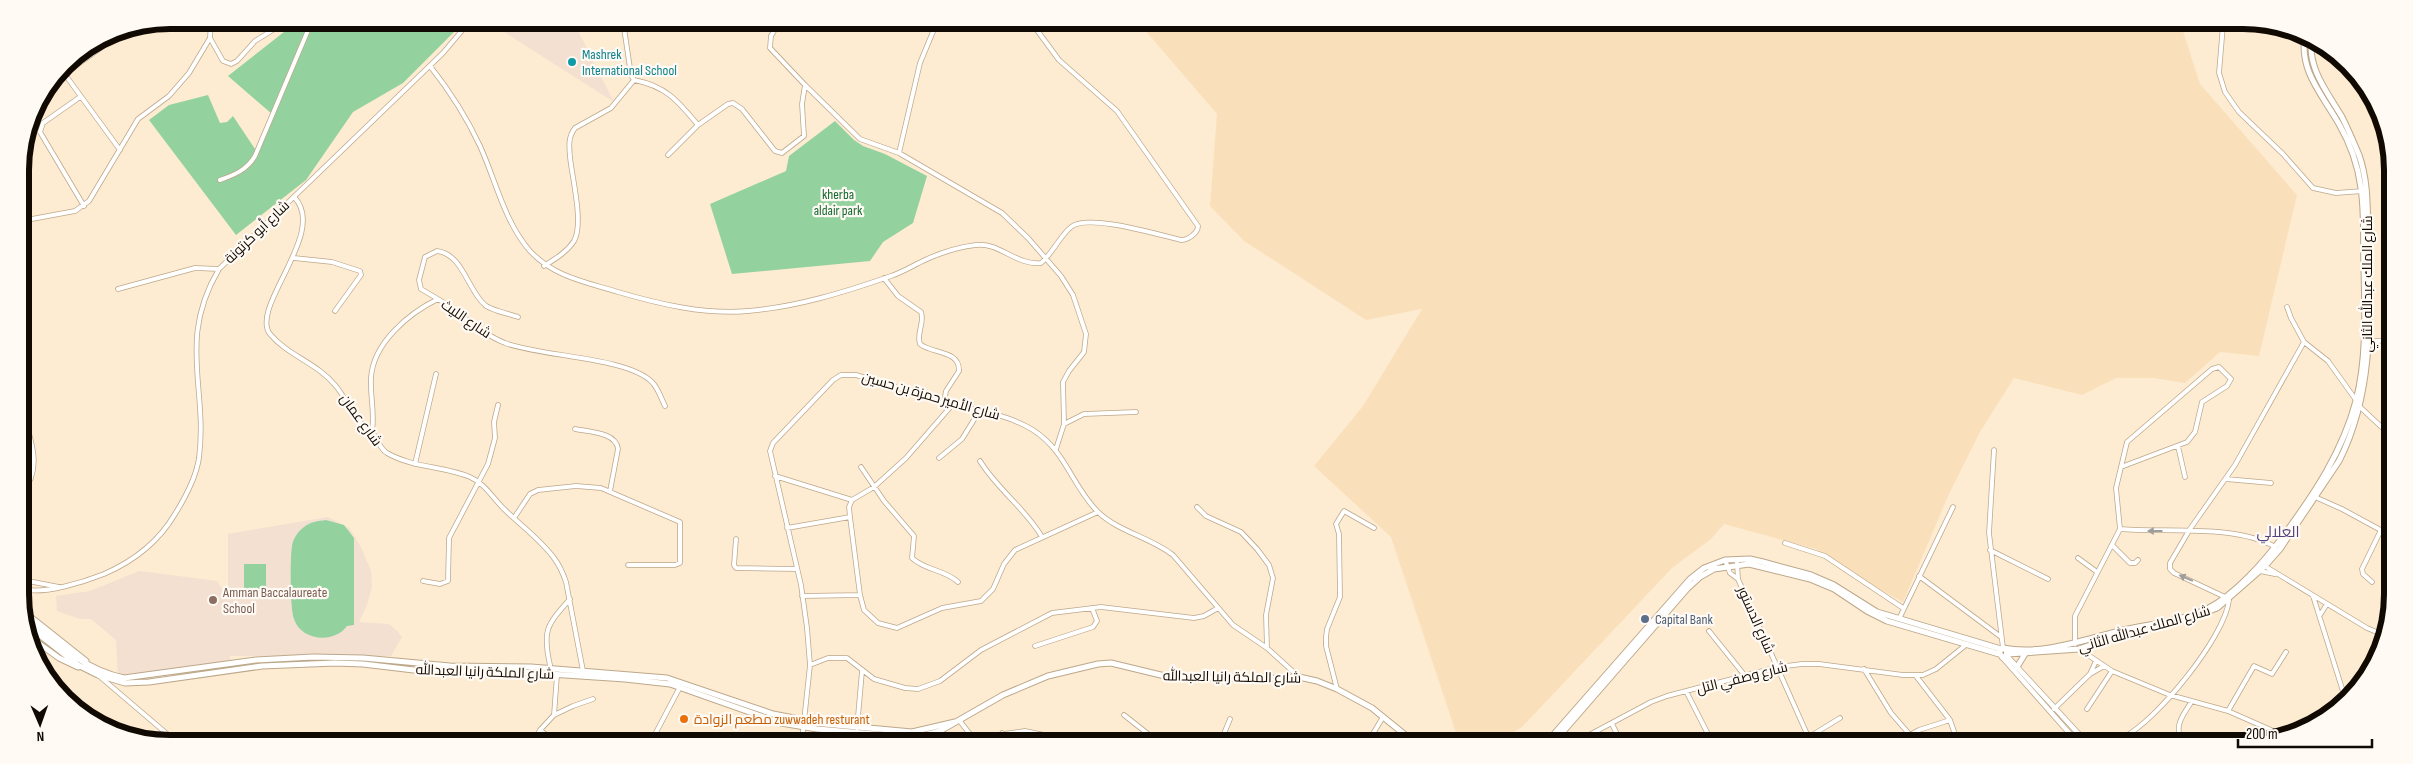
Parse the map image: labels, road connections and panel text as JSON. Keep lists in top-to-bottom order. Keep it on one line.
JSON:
{"streets":{"main road":["شارع الملك عبدالله الثاني","شارع الملكة رانيا العبدالله"],"street":["شارع أبو كرتونة","شارع الليث","شارع الأمير حمزة بن حسين","شارع عمان","شارع الدستور","شارع وصفي التل"]},"crossings":[["شارع أبو كرتونة","شارع عمان"],["شارع الملك عبدالله الثاني","شارع الدستور"],["شارع الملك عبدالله الثاني","شارع وصفي التل"],["شارع الليث","شارع عمان"],["شارع الأمير حمزة بن حسين","شارع الملكة رانيا العبدالله"],["شارع عمان","شارع الملكة رانيا العبدالله"],["شارع الدستور","شارع وصفي التل"]],"districts":["العلالي"],"parks":["kherba aldair park"],"places":["Mashrek International School","Amman Baccalaureate School","Capital Bank","مطعم الزوادة zuwwadeh resturant"],"scale_bar":"200 m","north":"bottom"}
